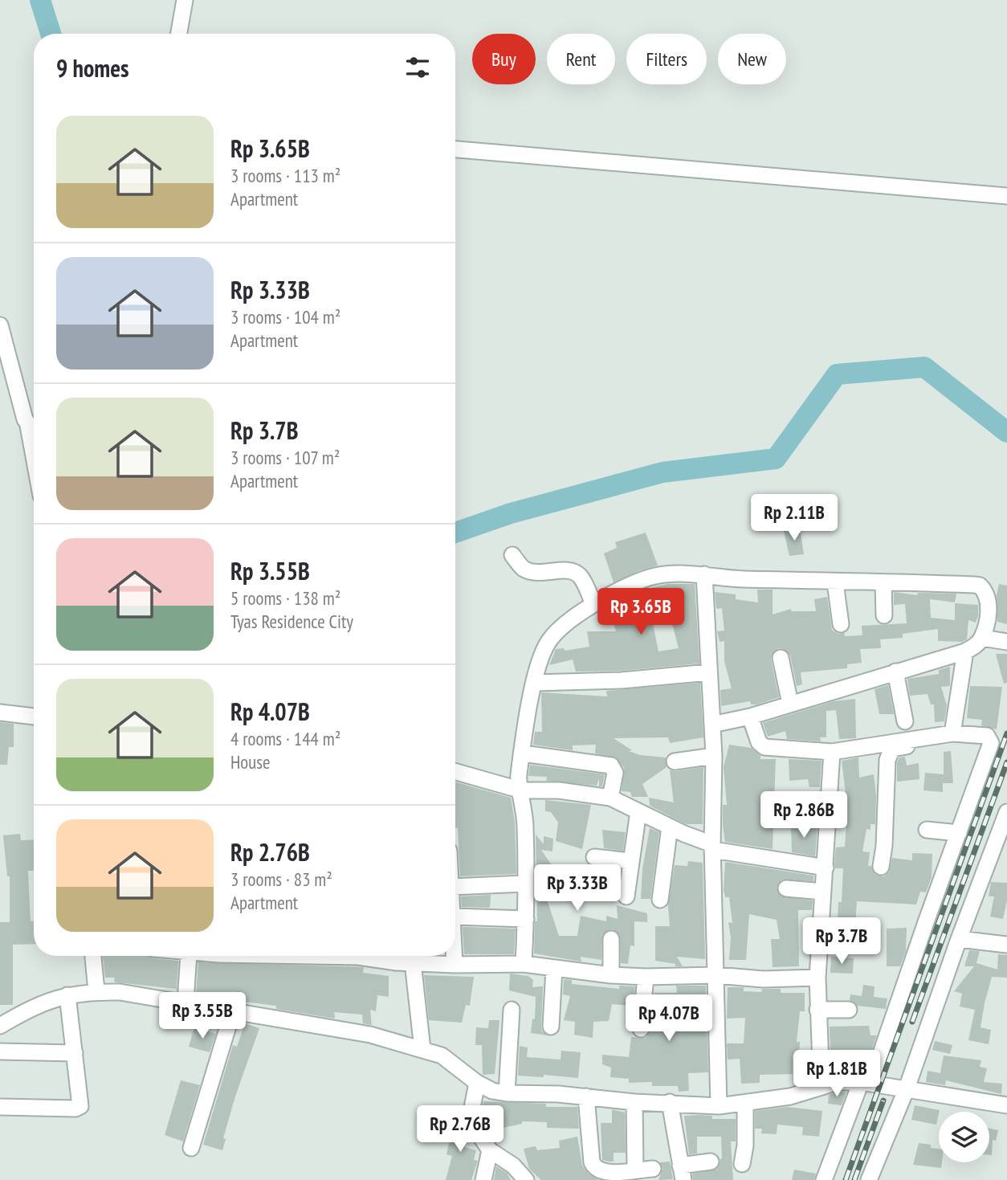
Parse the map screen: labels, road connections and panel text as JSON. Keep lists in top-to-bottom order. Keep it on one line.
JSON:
{"page":{"chip":["Buy","Rent","Filters","New"],"heading":"9 homes","list":[{"name":"Rp 3.65B","note":"3 rooms · 113 m² · Apartment"},{"name":"Rp 3.33B","note":"3 rooms · 104 m² · Apartment"},{"name":"Rp 3.7B","note":"3 rooms · 107 m² · Apartment"},{"name":"Rp 3.55B","note":"5 rooms · 138 m² · Tyas Residence City"},{"name":"Rp 4.07B","note":"4 rooms · 144 m² · House"},{"name":"Rp 2.76B","note":"3 rooms · 83 m² · Apartment"}],"price":["Rp 2.11B","Rp 3.65B","Rp 2.86B","Rp 3.33B","Rp 3.7B","Rp 3.55B","Rp 4.07B","Rp 1.81B","Rp 2.76B"]}}
